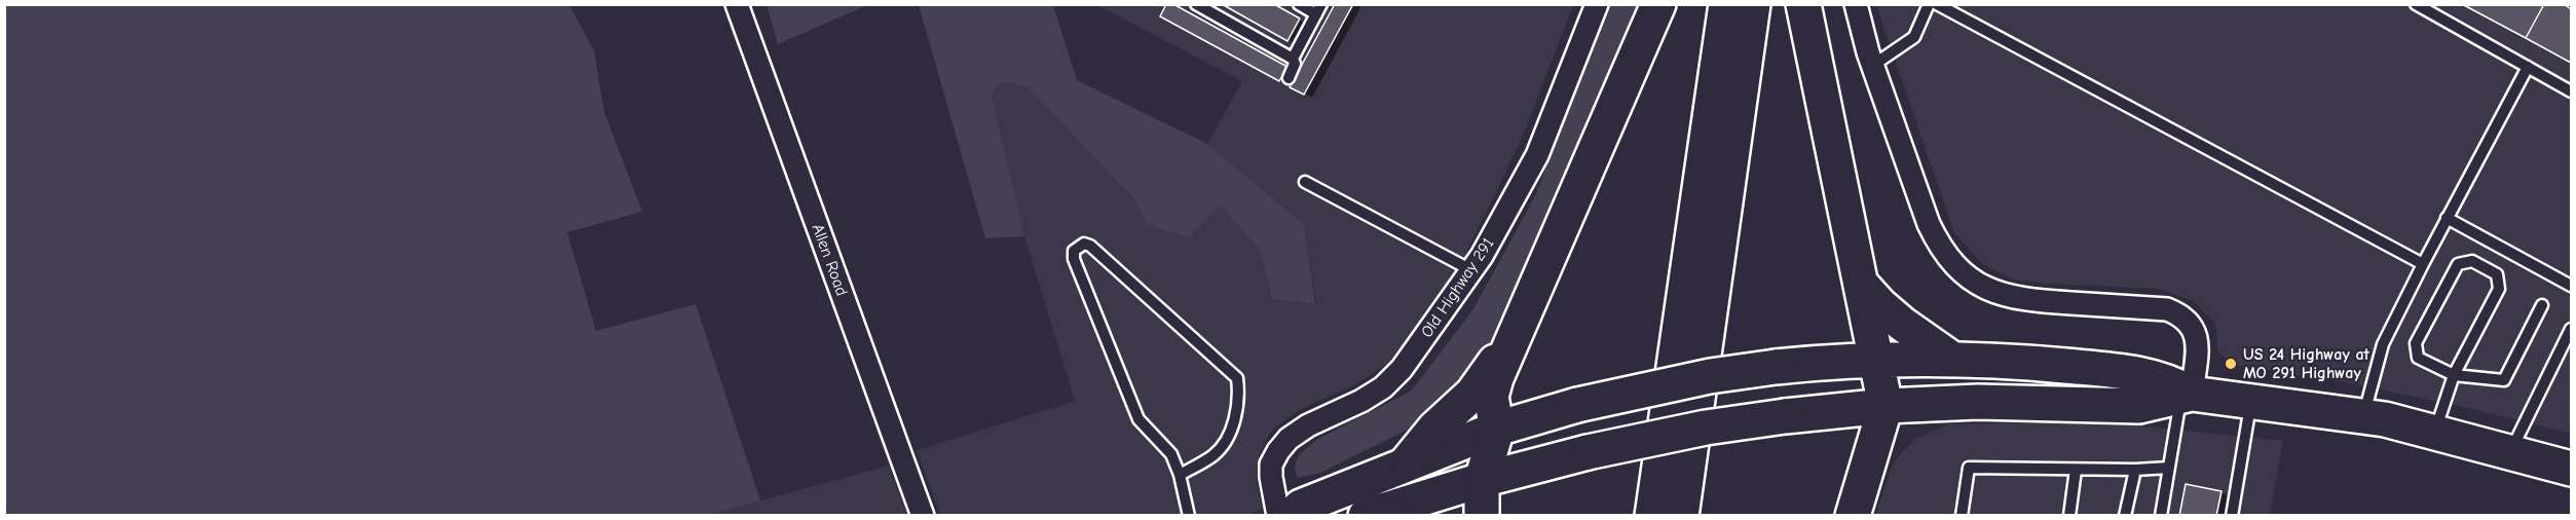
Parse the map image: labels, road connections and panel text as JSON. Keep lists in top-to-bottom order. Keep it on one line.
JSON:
{"streets":{"street":["Allen Road","Old Highway 291"]},"places":["US 24 Highway at MO 291 Highway"]}
